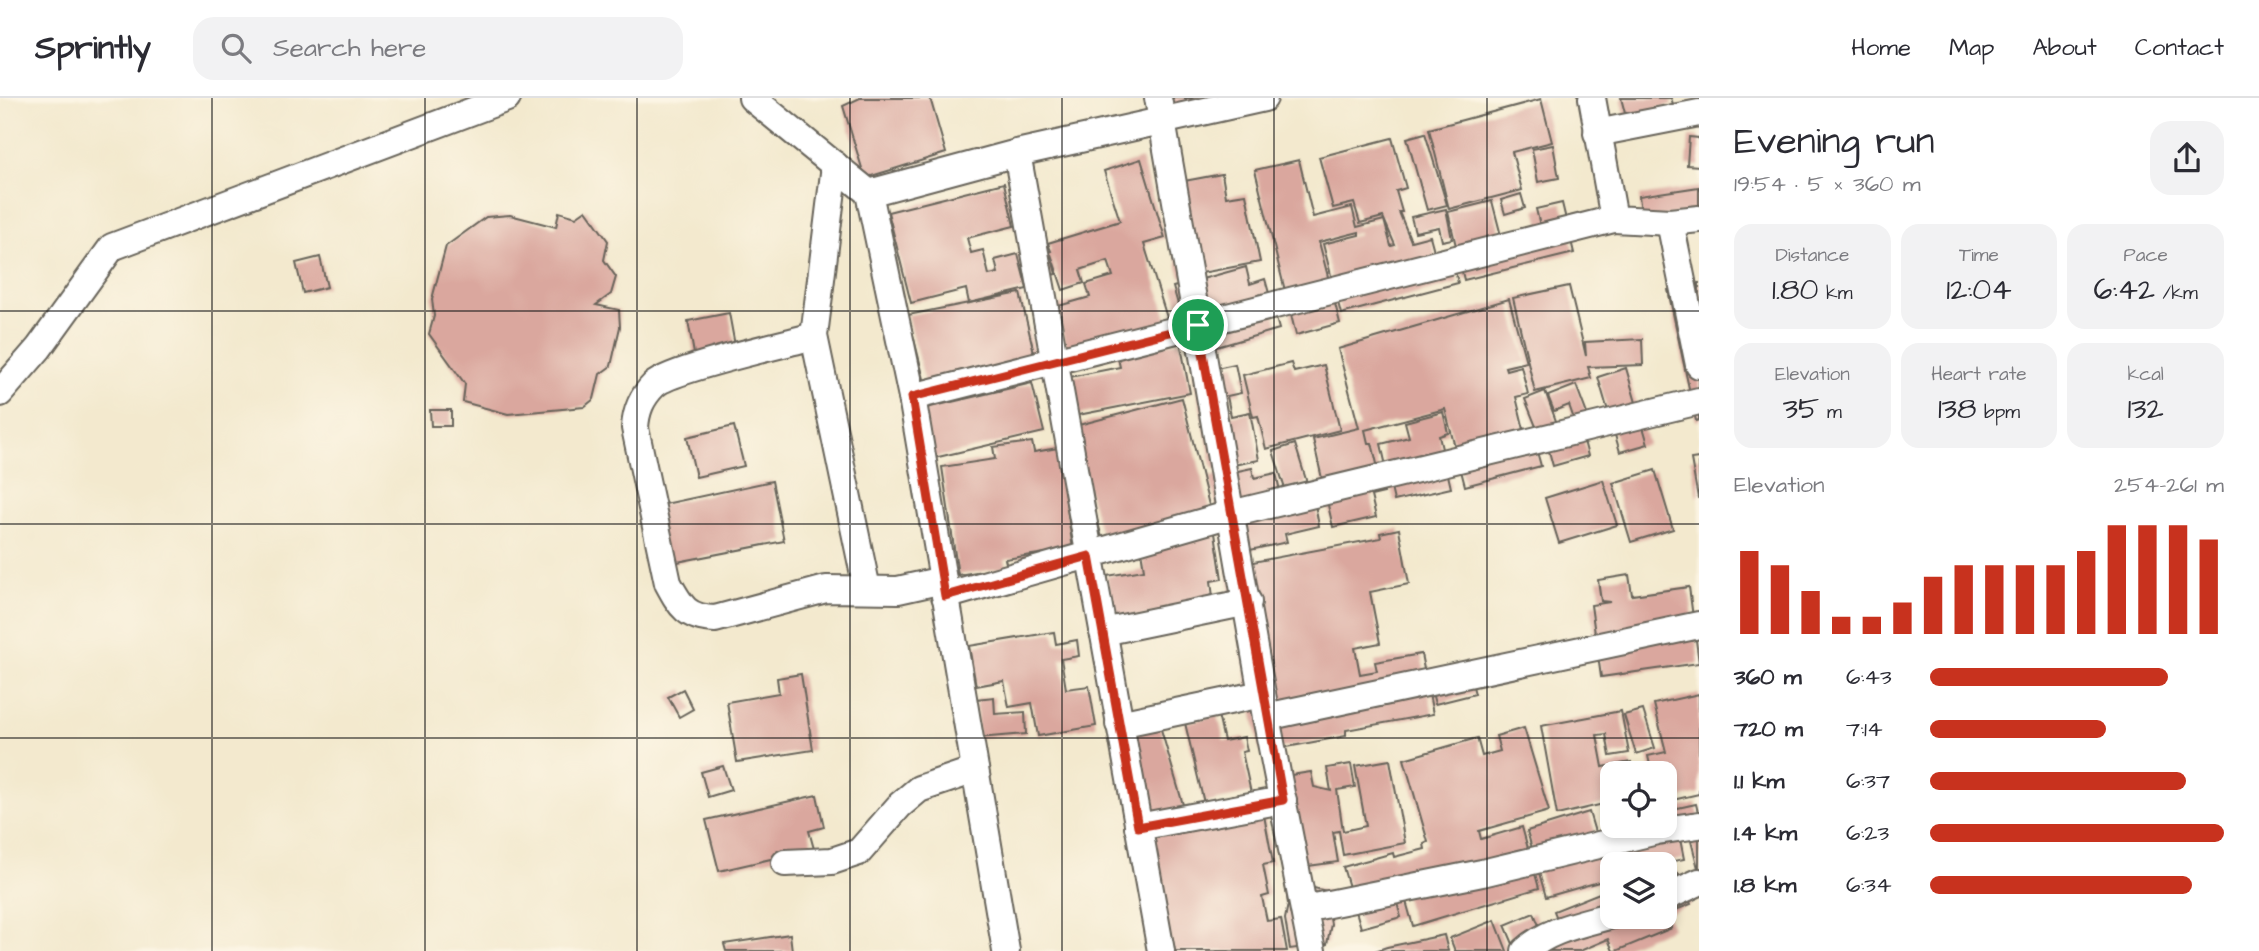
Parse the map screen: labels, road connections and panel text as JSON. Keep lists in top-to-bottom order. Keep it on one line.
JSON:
{"page":{"header":"Sprintly","search":"Search here","nav":["Home","Map","About","Contact"],"heading":["Evening run","19:54 · 5 × 360 m"],"stats":[["Distance","1.80 km"],["Time","12:04"],["Pace","6:42 /km"],["Elevation","35 m"],["Heart rate","138 bpm"],["kcal","132"]],"chart":["Elevation","254–261 m"],"list":[{"name":"360 m","note":"6:43"},{"name":"720 m","note":"7:14"},{"name":"1.1 km","note":"6:37"},{"name":"1.4 km","note":"6:23"},{"name":"1.8 km","note":"6:34"}]}}
